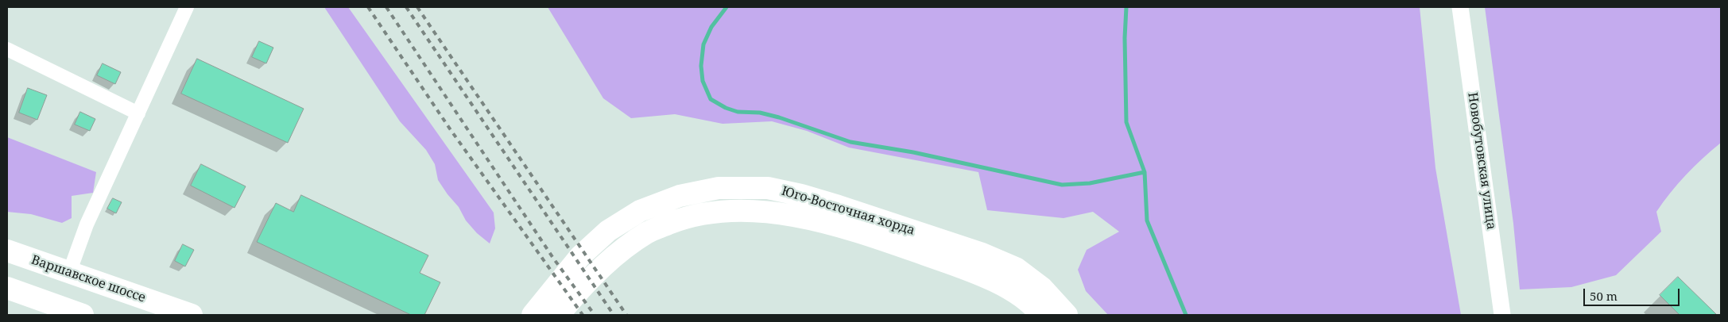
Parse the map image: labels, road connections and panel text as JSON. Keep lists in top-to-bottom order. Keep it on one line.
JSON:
{"streets":{"main road":["Юго-Восточная хорда","Варшавское шоссе"],"street":["Новобутовская улица"]},"scale_bar":"50 m"}
